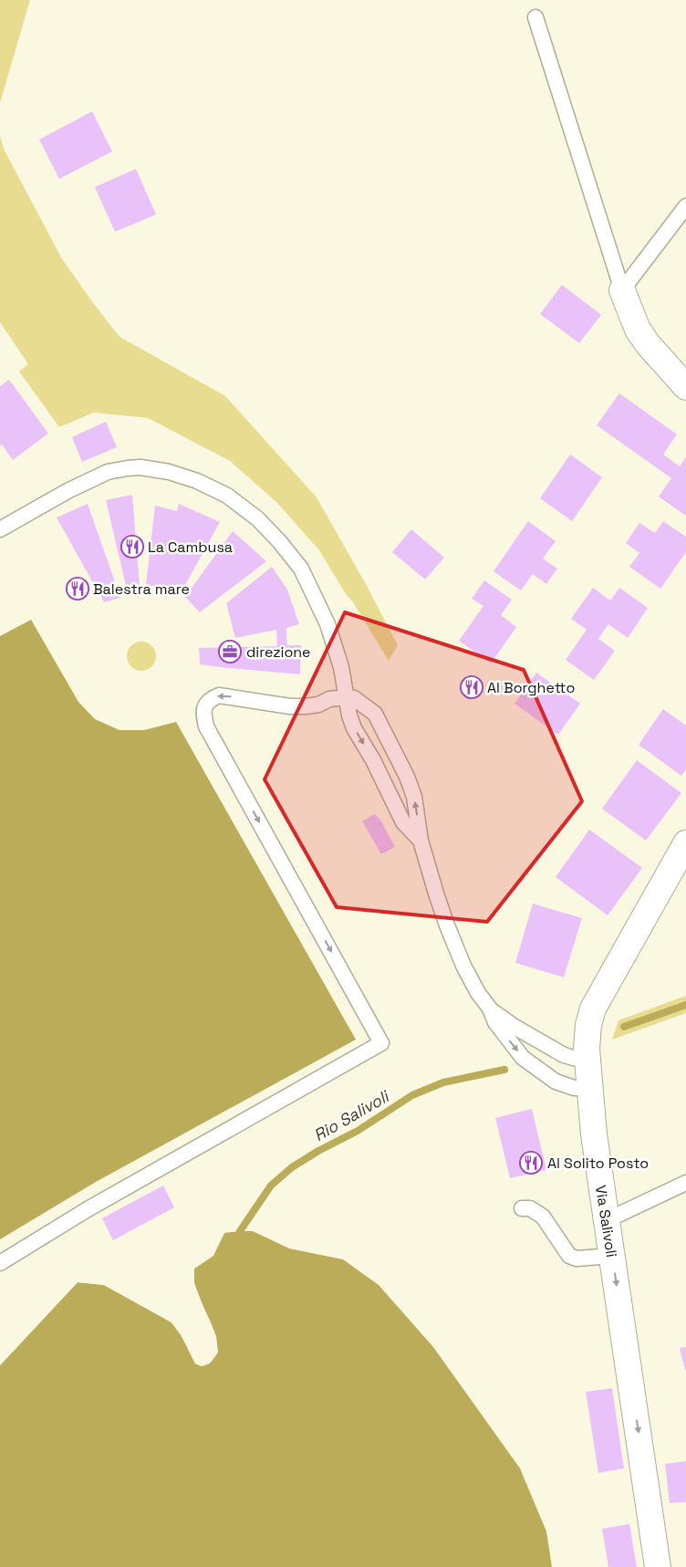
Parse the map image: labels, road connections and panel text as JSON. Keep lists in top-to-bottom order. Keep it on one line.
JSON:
{"streets":{"street":["Via Salivoli"]},"one_way":["Via Salivoli"],"water":["Rio Salivoli"],"places":{"restaurant":["La Cambusa","Balestra mare","Al Borghetto","Al Solito Posto"],"office":["direzione"]}}
